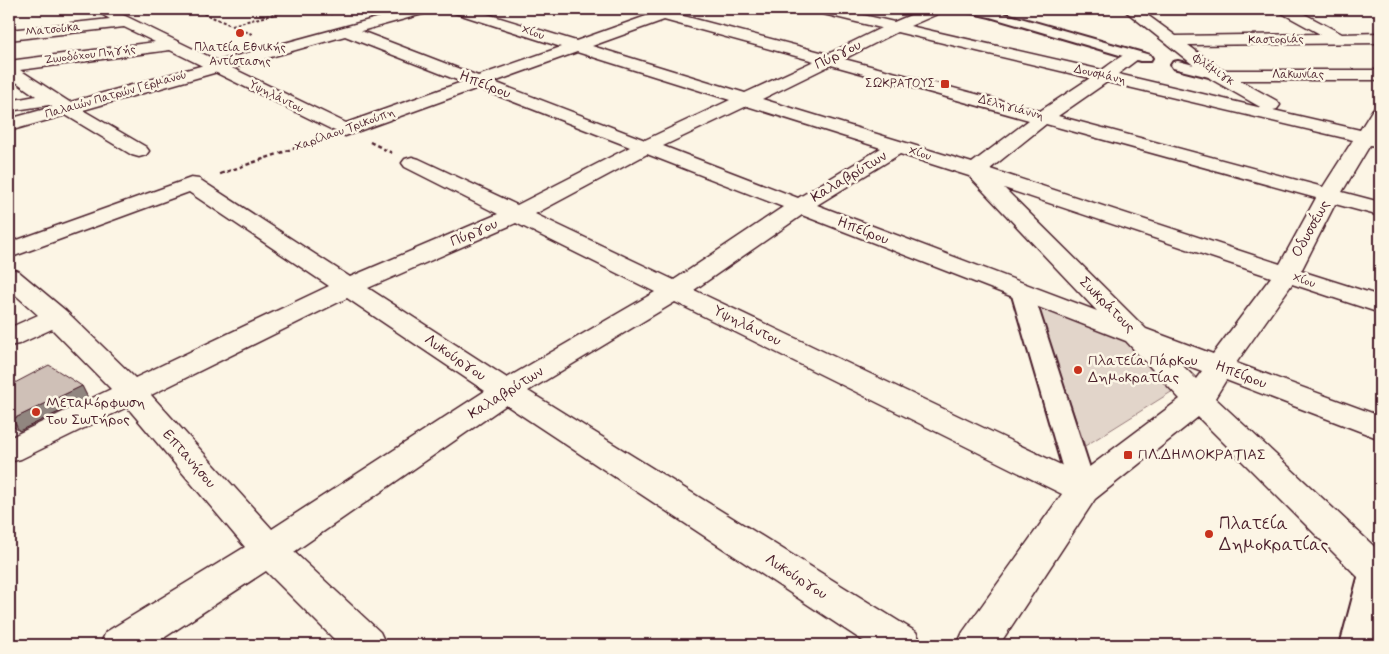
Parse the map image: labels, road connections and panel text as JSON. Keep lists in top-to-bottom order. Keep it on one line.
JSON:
{"streets":{"street":["Ματσούκα","Χίου","Καστοριάς","Ζωοδόχου Πηγής","Πύργου","Φλέμιγκ","Δουσμάνη","Λακωνίας","Ηπείρου","Παλαιών Πατρών Γερμανού","Υψηλάντου","Δεληγιάννη","Χαρίλαου Τρικούπη","Καλαβρύτων","Οδυσσέως","Σωκράτους","Λυκούργου","Επτανήσου"]},"crossings":[["Ματσούκα","Υψηλάντου"],["Χίου","Πύργου"],["Χίου","Χαρίλαου Τρικούπη"],["Χίου","Καλαβρύτων"],["Χίου","Οδυσσέως"],["Χίου","Σωκράτους"],["Καστοριάς","Φλέμιγκ"],["Ζωοδόχου Πηγής","Υψηλάντου"],["Πύργου","Δουσμάνη"],["Πύργου","Ηπείρου"],["Πύργου","Υψηλάντου"],["Πύργου","Δεληγιάννη"],["Πύργου","Λυκούργου"],["Πύργου","Επτανήσου"],["Φλέμιγκ","Δουσμάνη"],["Φλέμιγκ","Λακωνίας"],["Δουσμάνη","Οδυσσέως"],["Ηπείρου","Παλαιών Πατρών Γερμανού"],["Ηπείρου","Χαρίλαου Τρικούπη"],["Ηπείρου","Καλαβρύτων"],["Ηπείρου","Οδυσσέως"],["Ηπείρου","Σωκράτους"],["Παλαιών Πατρών Γερμανού","Υψηλάντου"],["Υψηλάντου","Χαρίλαου Τρικούπη"],["Υψηλάντου","Καλαβρύτων"],["Δεληγιάννη","Χαρίλαου Τρικούπη"],["Δεληγιάννη","Οδυσσέως"],["Χαρίλαου Τρικούπη","Λυκούργου"],["Καλαβρύτων","Λυκούργου"],["Καλαβρύτων","Επτανήσου"],["Οδυσσέως","Σωκράτους"]],"places":{"other":["Πλατεία Εθνικής Αντίστασης","Πλατεία Πάρκου Δημοκρατίας","Μεταμόρφωση του Σωτήρος","Πλατεία Δημοκρατίας"],"transit":["ΣΩΚΡΑΤΟΥΣ","ΠΛ.ΔΗΜΟΚΡΑΤΙΑΣ"]}}
